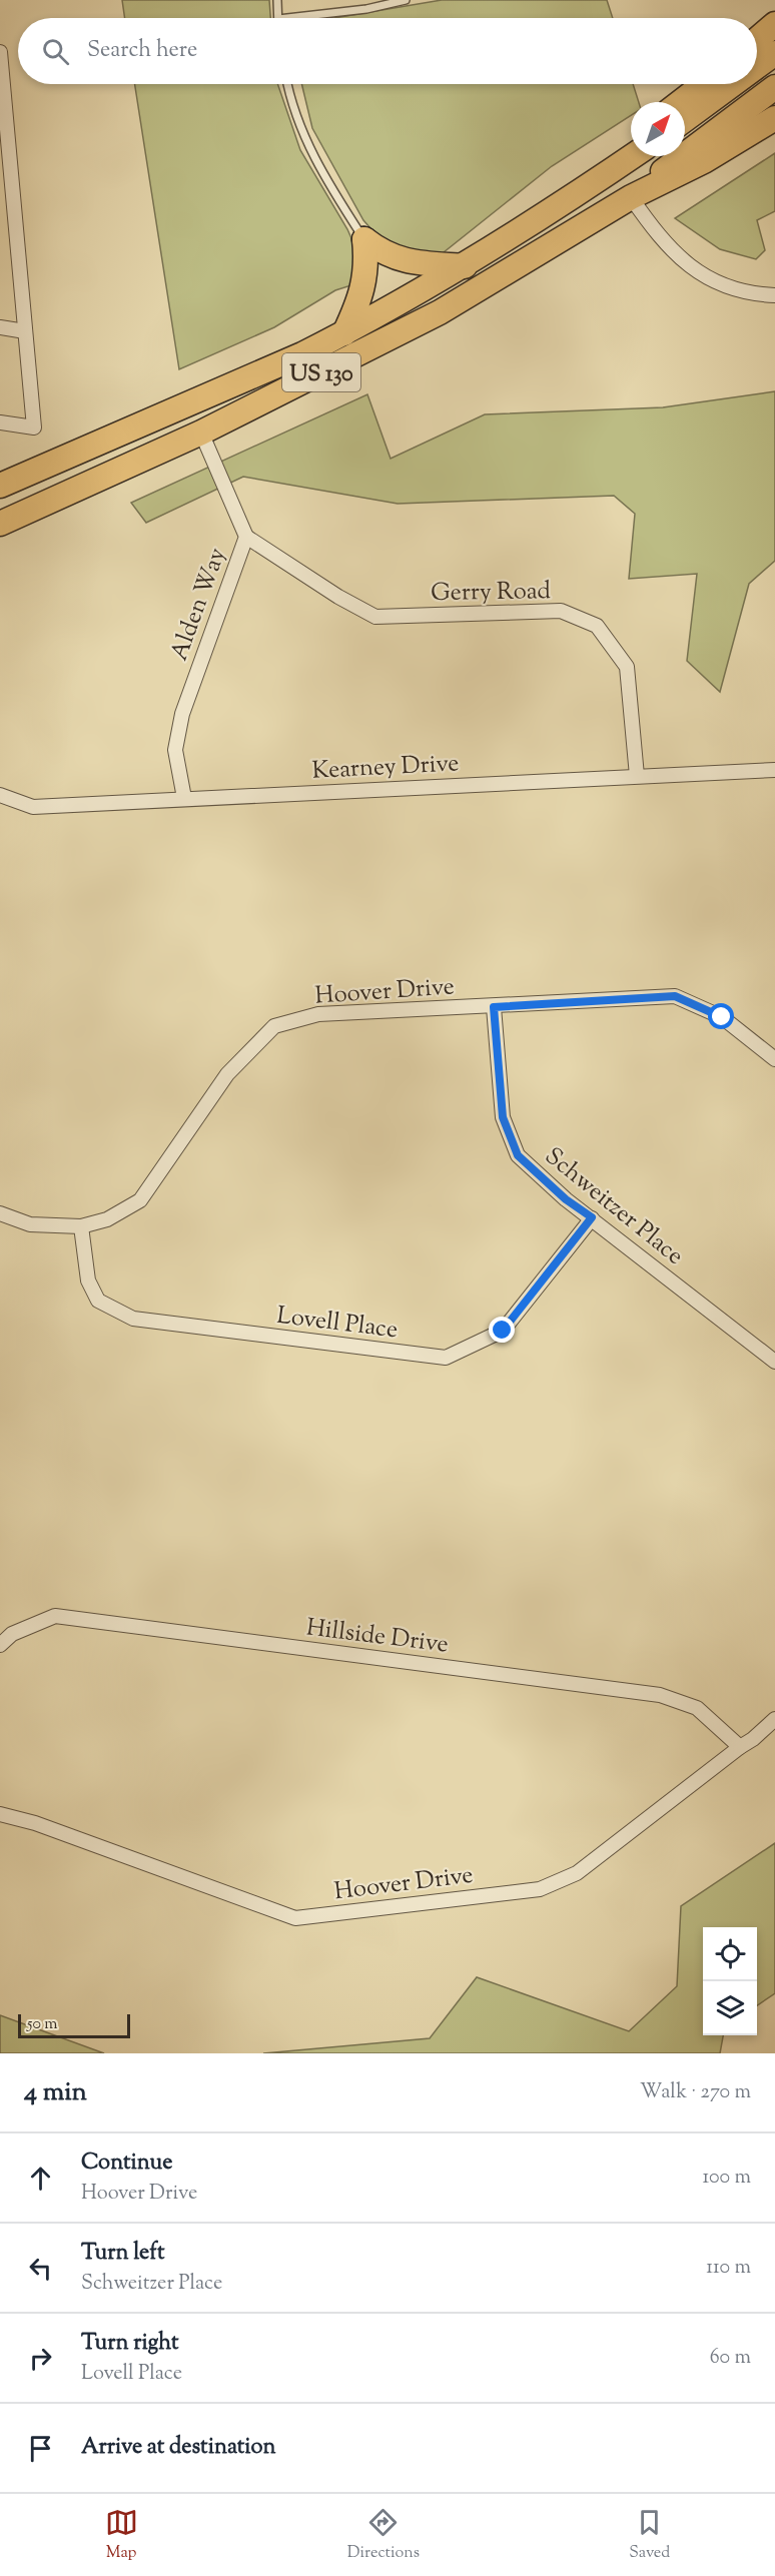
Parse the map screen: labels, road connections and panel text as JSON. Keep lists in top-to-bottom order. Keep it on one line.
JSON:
{"streets":{"highway":["US 130"],"street":["Gerry Road","Alden Way","Kearney Drive","Hoover Drive","Schweitzer Place","Lovell Place","Hillside Drive"]},"crossings":[["US 130","Alden Way"],["Gerry Road","Alden Way"],["Gerry Road","Kearney Drive"],["Alden Way","Kearney Drive"],["Hoover Drive","Schweitzer Place"],["Hoover Drive","Lovell Place"],["Hoover Drive","Hillside Drive"],["Schweitzer Place","Lovell Place"]],"scale_bar":"50 m","north":"top right","page":{"search":"Search here","scale":"50 m","heading":["4 min","Walk · 270 m"],"list":[["Continue","Hoover Drive","100 m"],["Turn left","Schweitzer Place","110 m"],["Turn right","Lovell Place","60 m"],"Arrive at destination"],"nav":["Map","Directions","Saved"]}}
